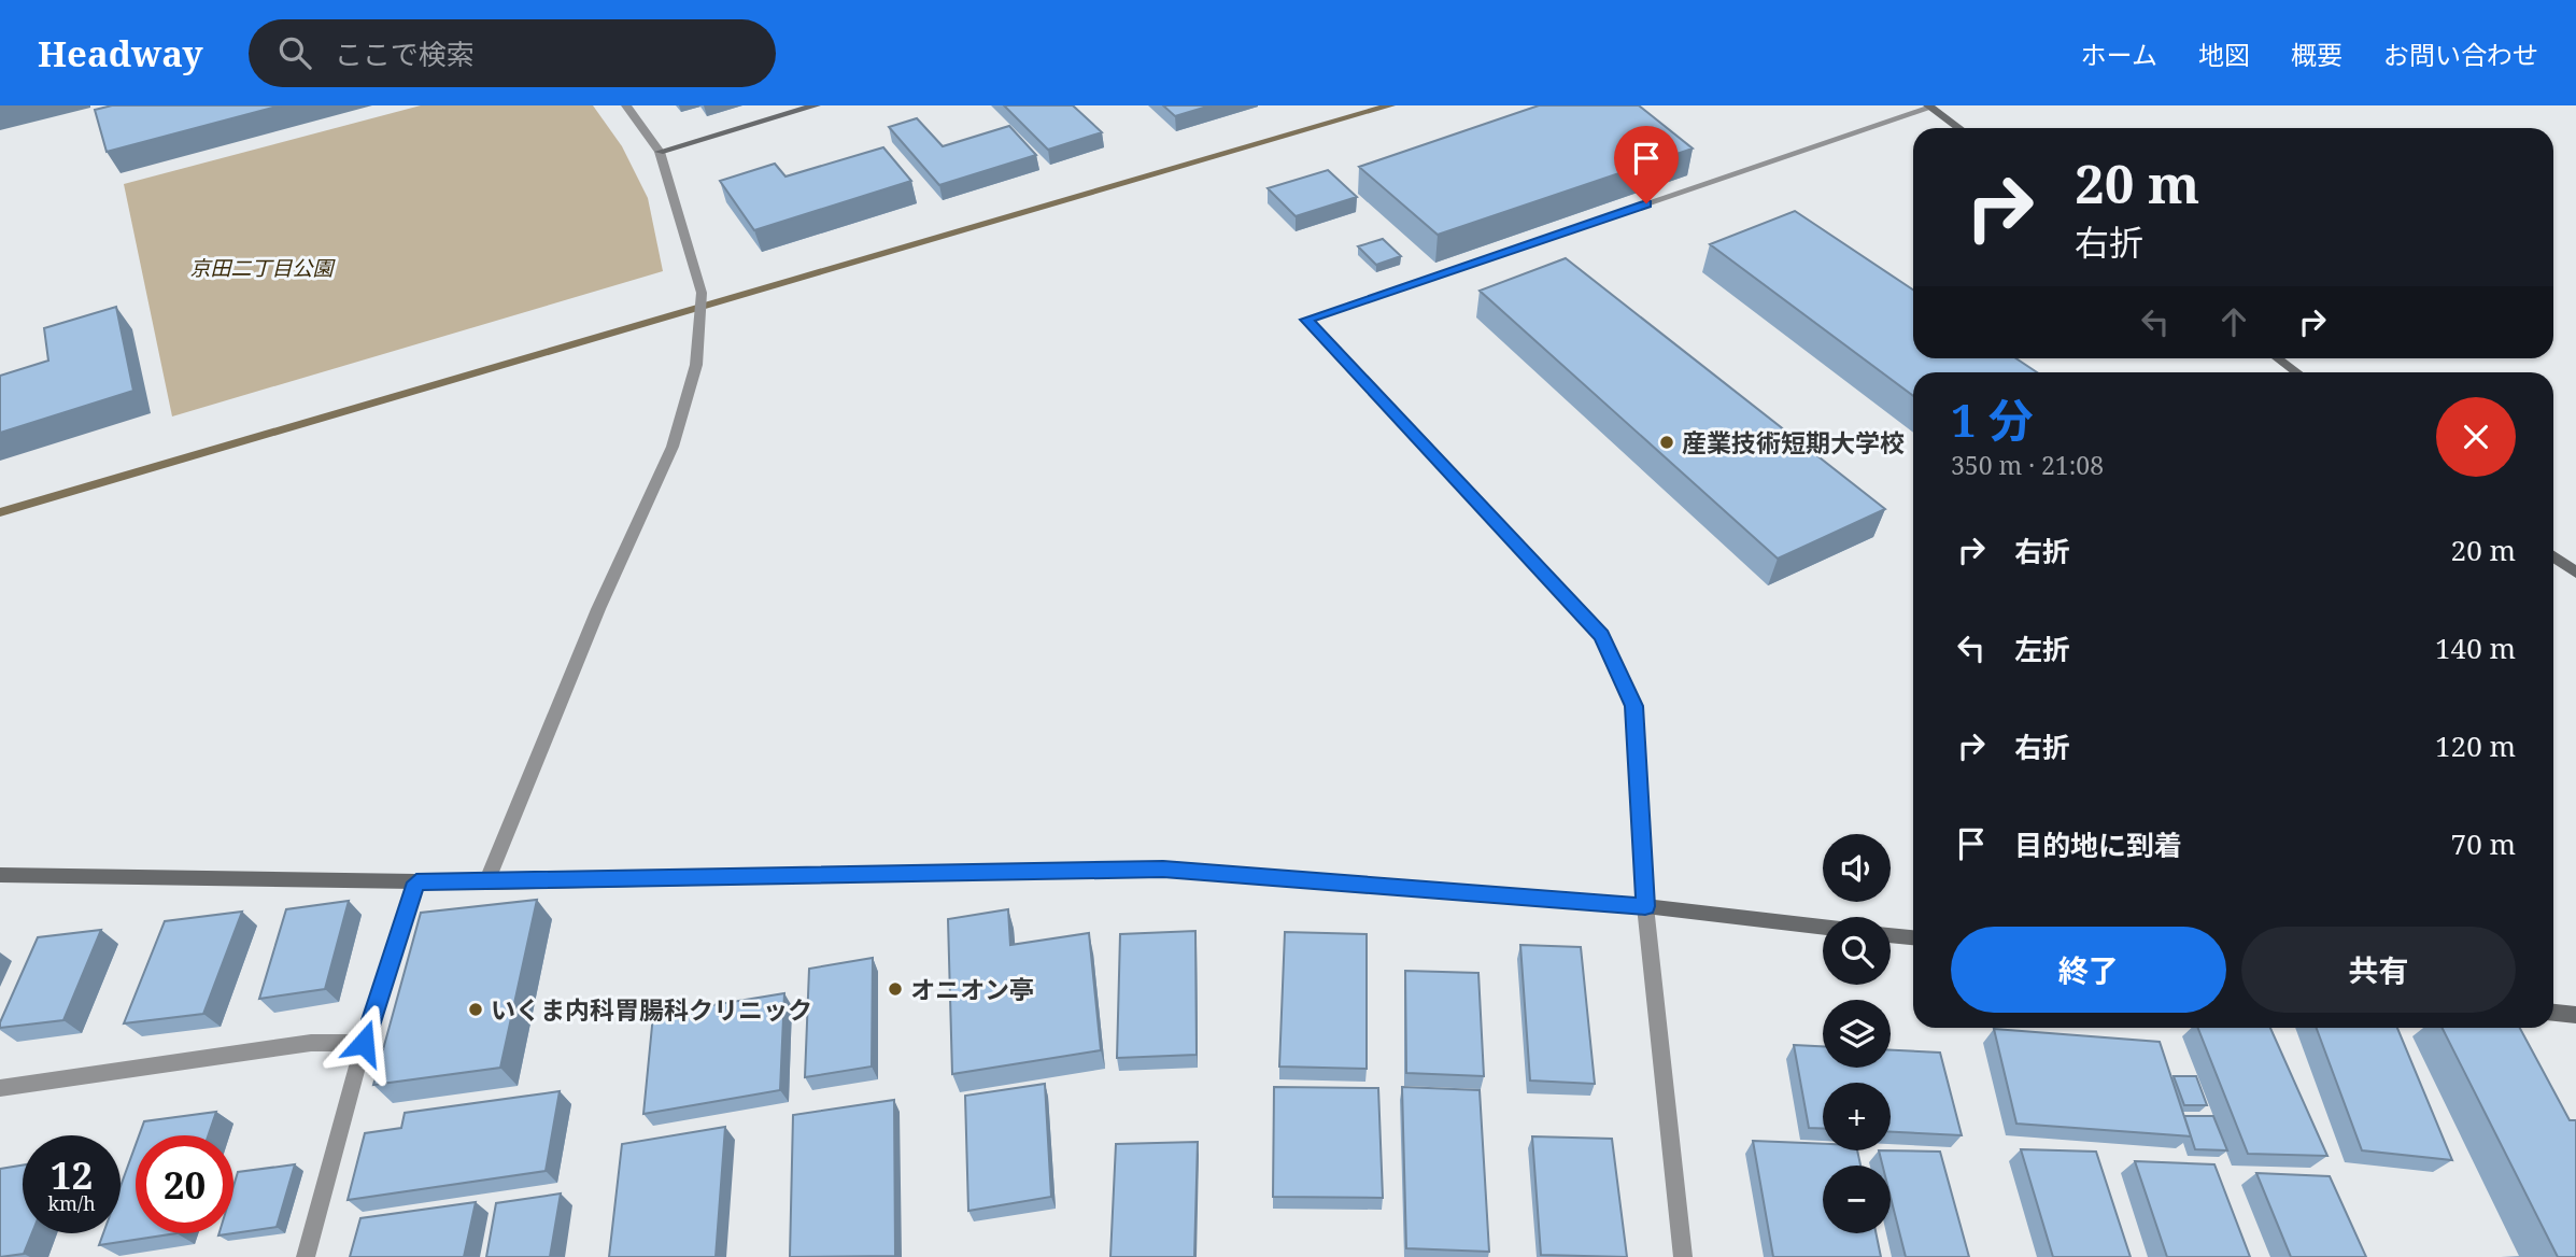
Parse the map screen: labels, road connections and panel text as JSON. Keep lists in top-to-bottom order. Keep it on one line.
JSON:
{"parks":["京田二丁目公園"],"places":["産業技術短期大学校","オニオン亭","いくま内科胃腸科クリニック"],"page":{"header":"Headway","search":"ここで検索","nav":["ホーム","地図","概要","お問い合わせ"],"turn":["20 m","右折"],"heading":["1 分","350 m · 21:08"],"list":[{"name":"右折","value":"20 m"},{"name":"左折","value":"140 m"},{"name":"右折","value":"120 m"},{"name":"目的地に到着","value":"70 m"}],"map_buttons":["+","−"],"buttons":["終了","共有"],"speed":"12 km/h","limit":"20"}}
